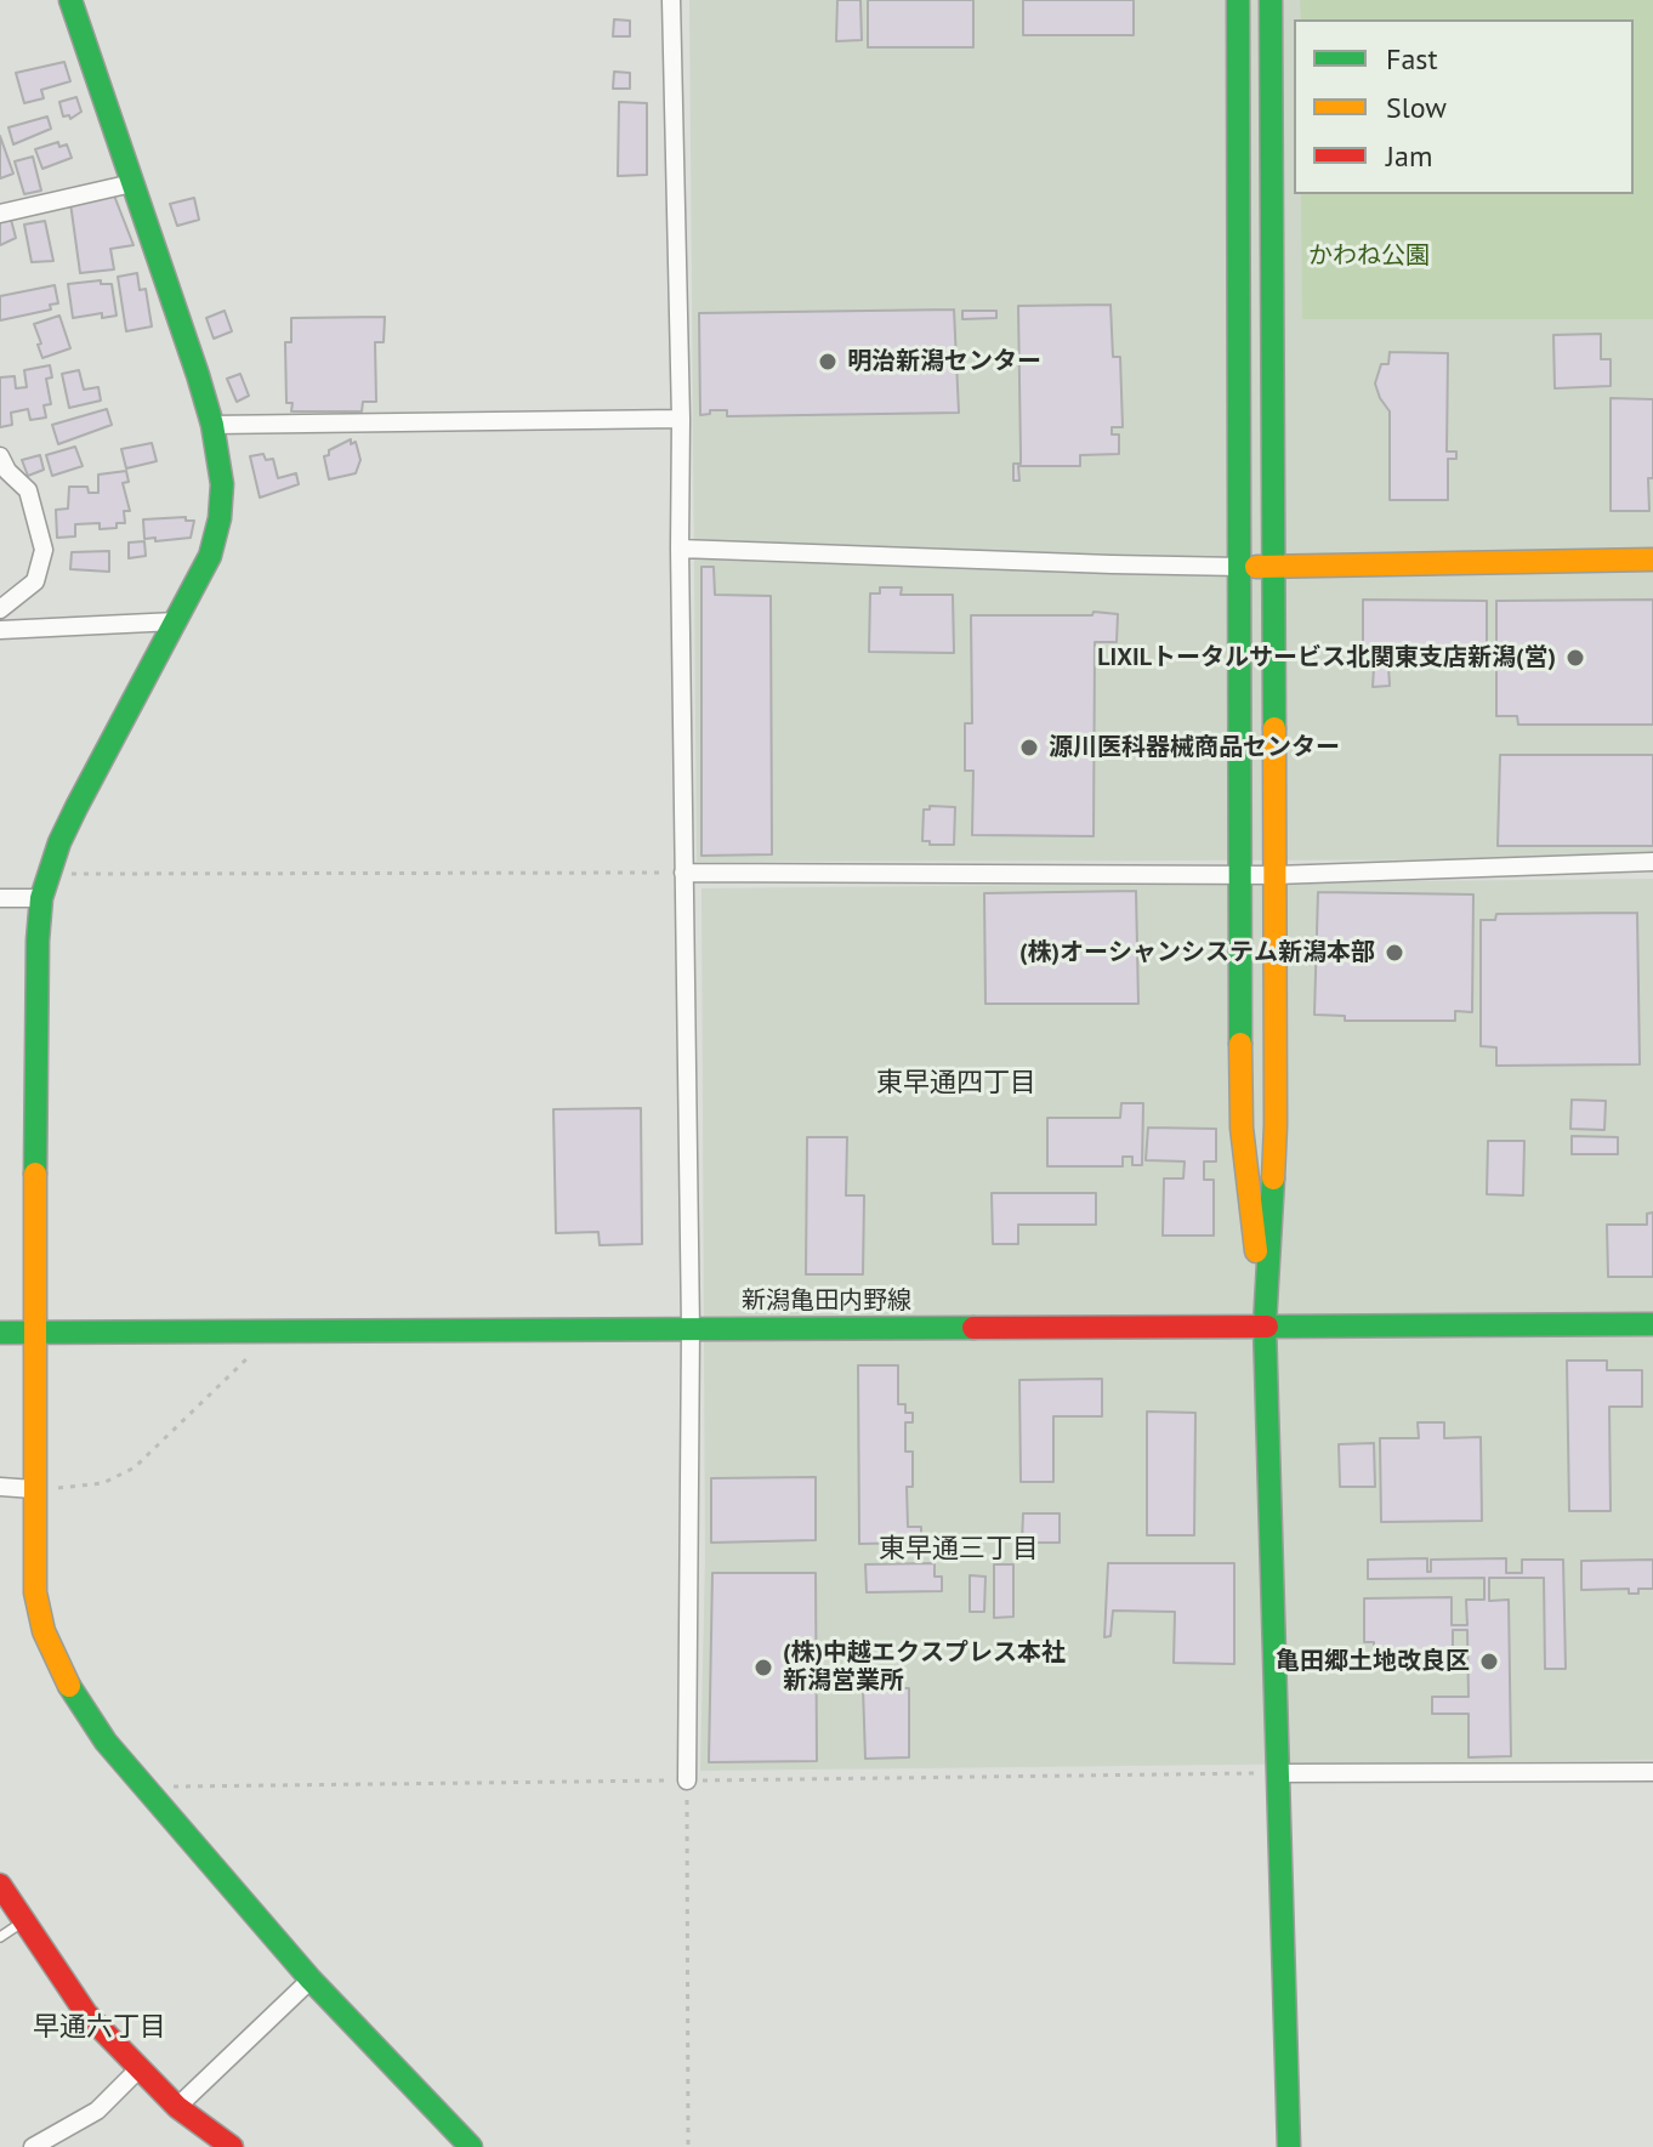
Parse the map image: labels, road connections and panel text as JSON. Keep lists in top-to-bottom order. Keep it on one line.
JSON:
{"streets":{"street":["新潟亀田内野線"]},"districts":["東早通四丁目","東早通三丁目","早通六丁目"],"parks":["かわね公園"],"places":["明治新潟センター","LIXILトータルサービス北関東支店新潟(営)","源川医科器械商品センター","(株)オーシャンシステム新潟本部","亀田郷土地改良区","(株)中越エクスプレス本社 新潟営業所"],"legend":["Fast","Slow","Jam"]}
